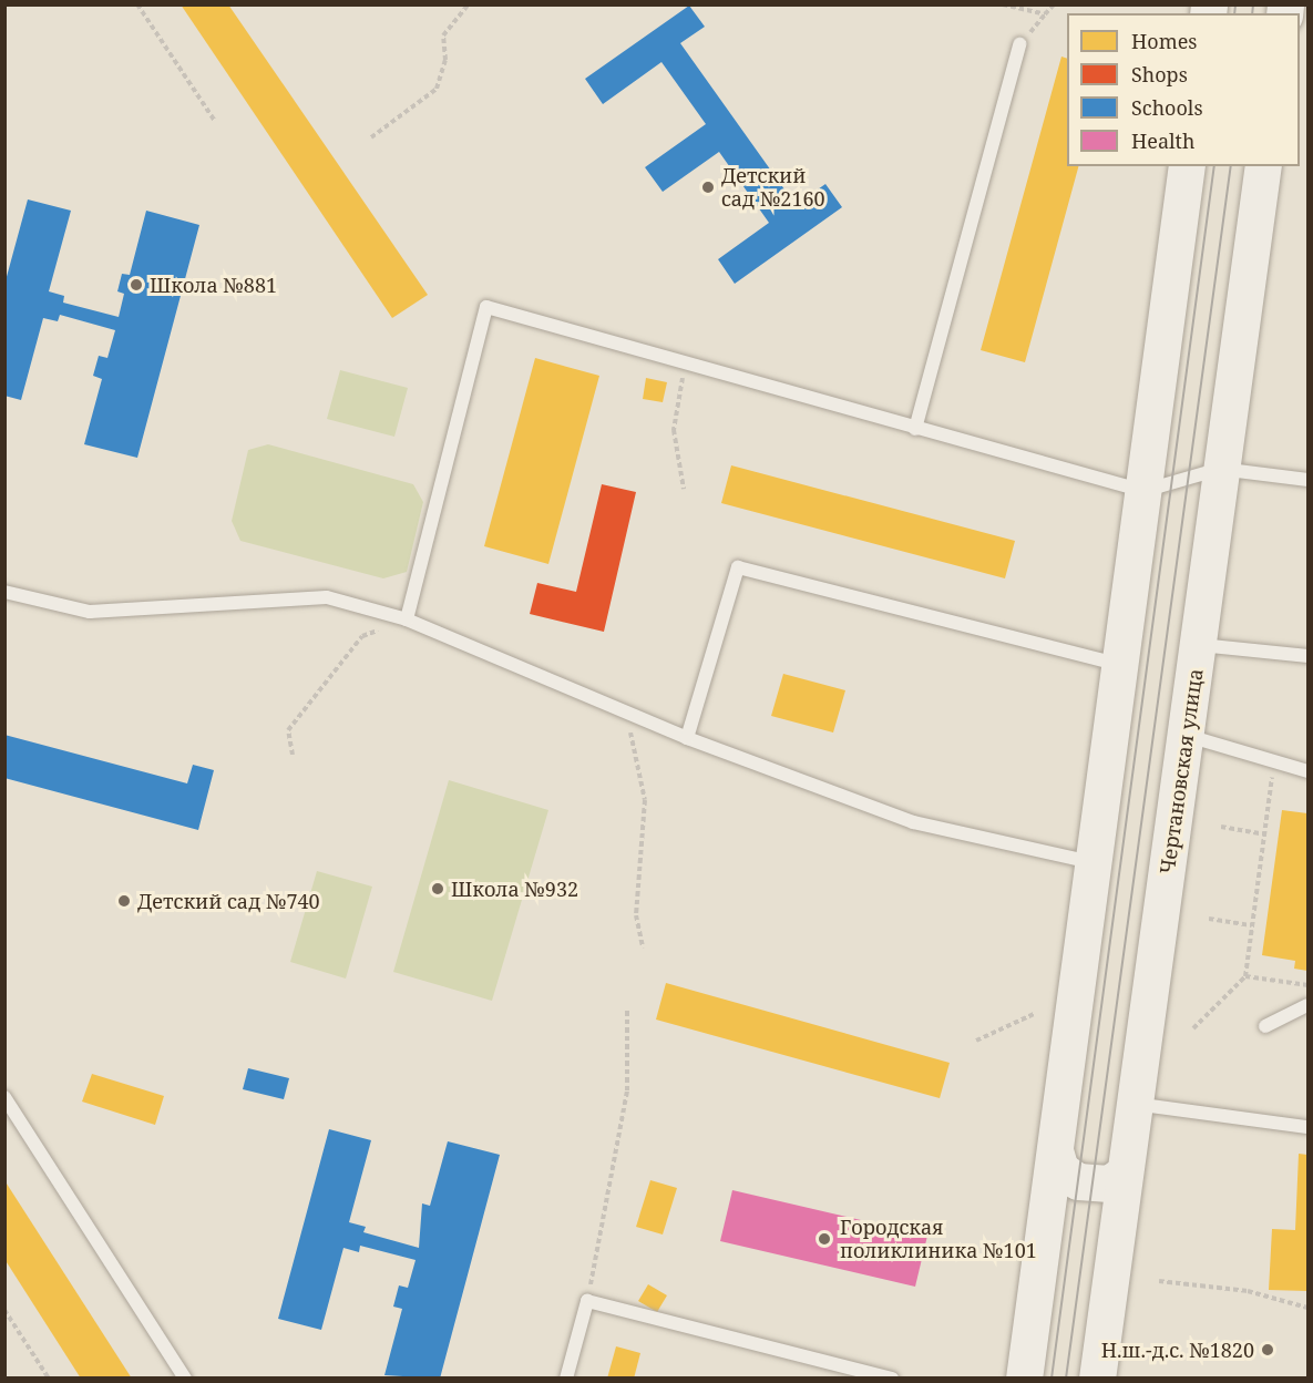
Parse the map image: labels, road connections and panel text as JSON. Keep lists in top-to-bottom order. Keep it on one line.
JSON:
{"streets":{"main road":["Чертановская улица"]},"places":["Детский сад №2160","Школа №881","Школа №932","Детский сад №740","Городская поликлиника №101","Н.ш.-д.с. №1820"],"legend":["Homes","Shops","Schools","Health"]}
